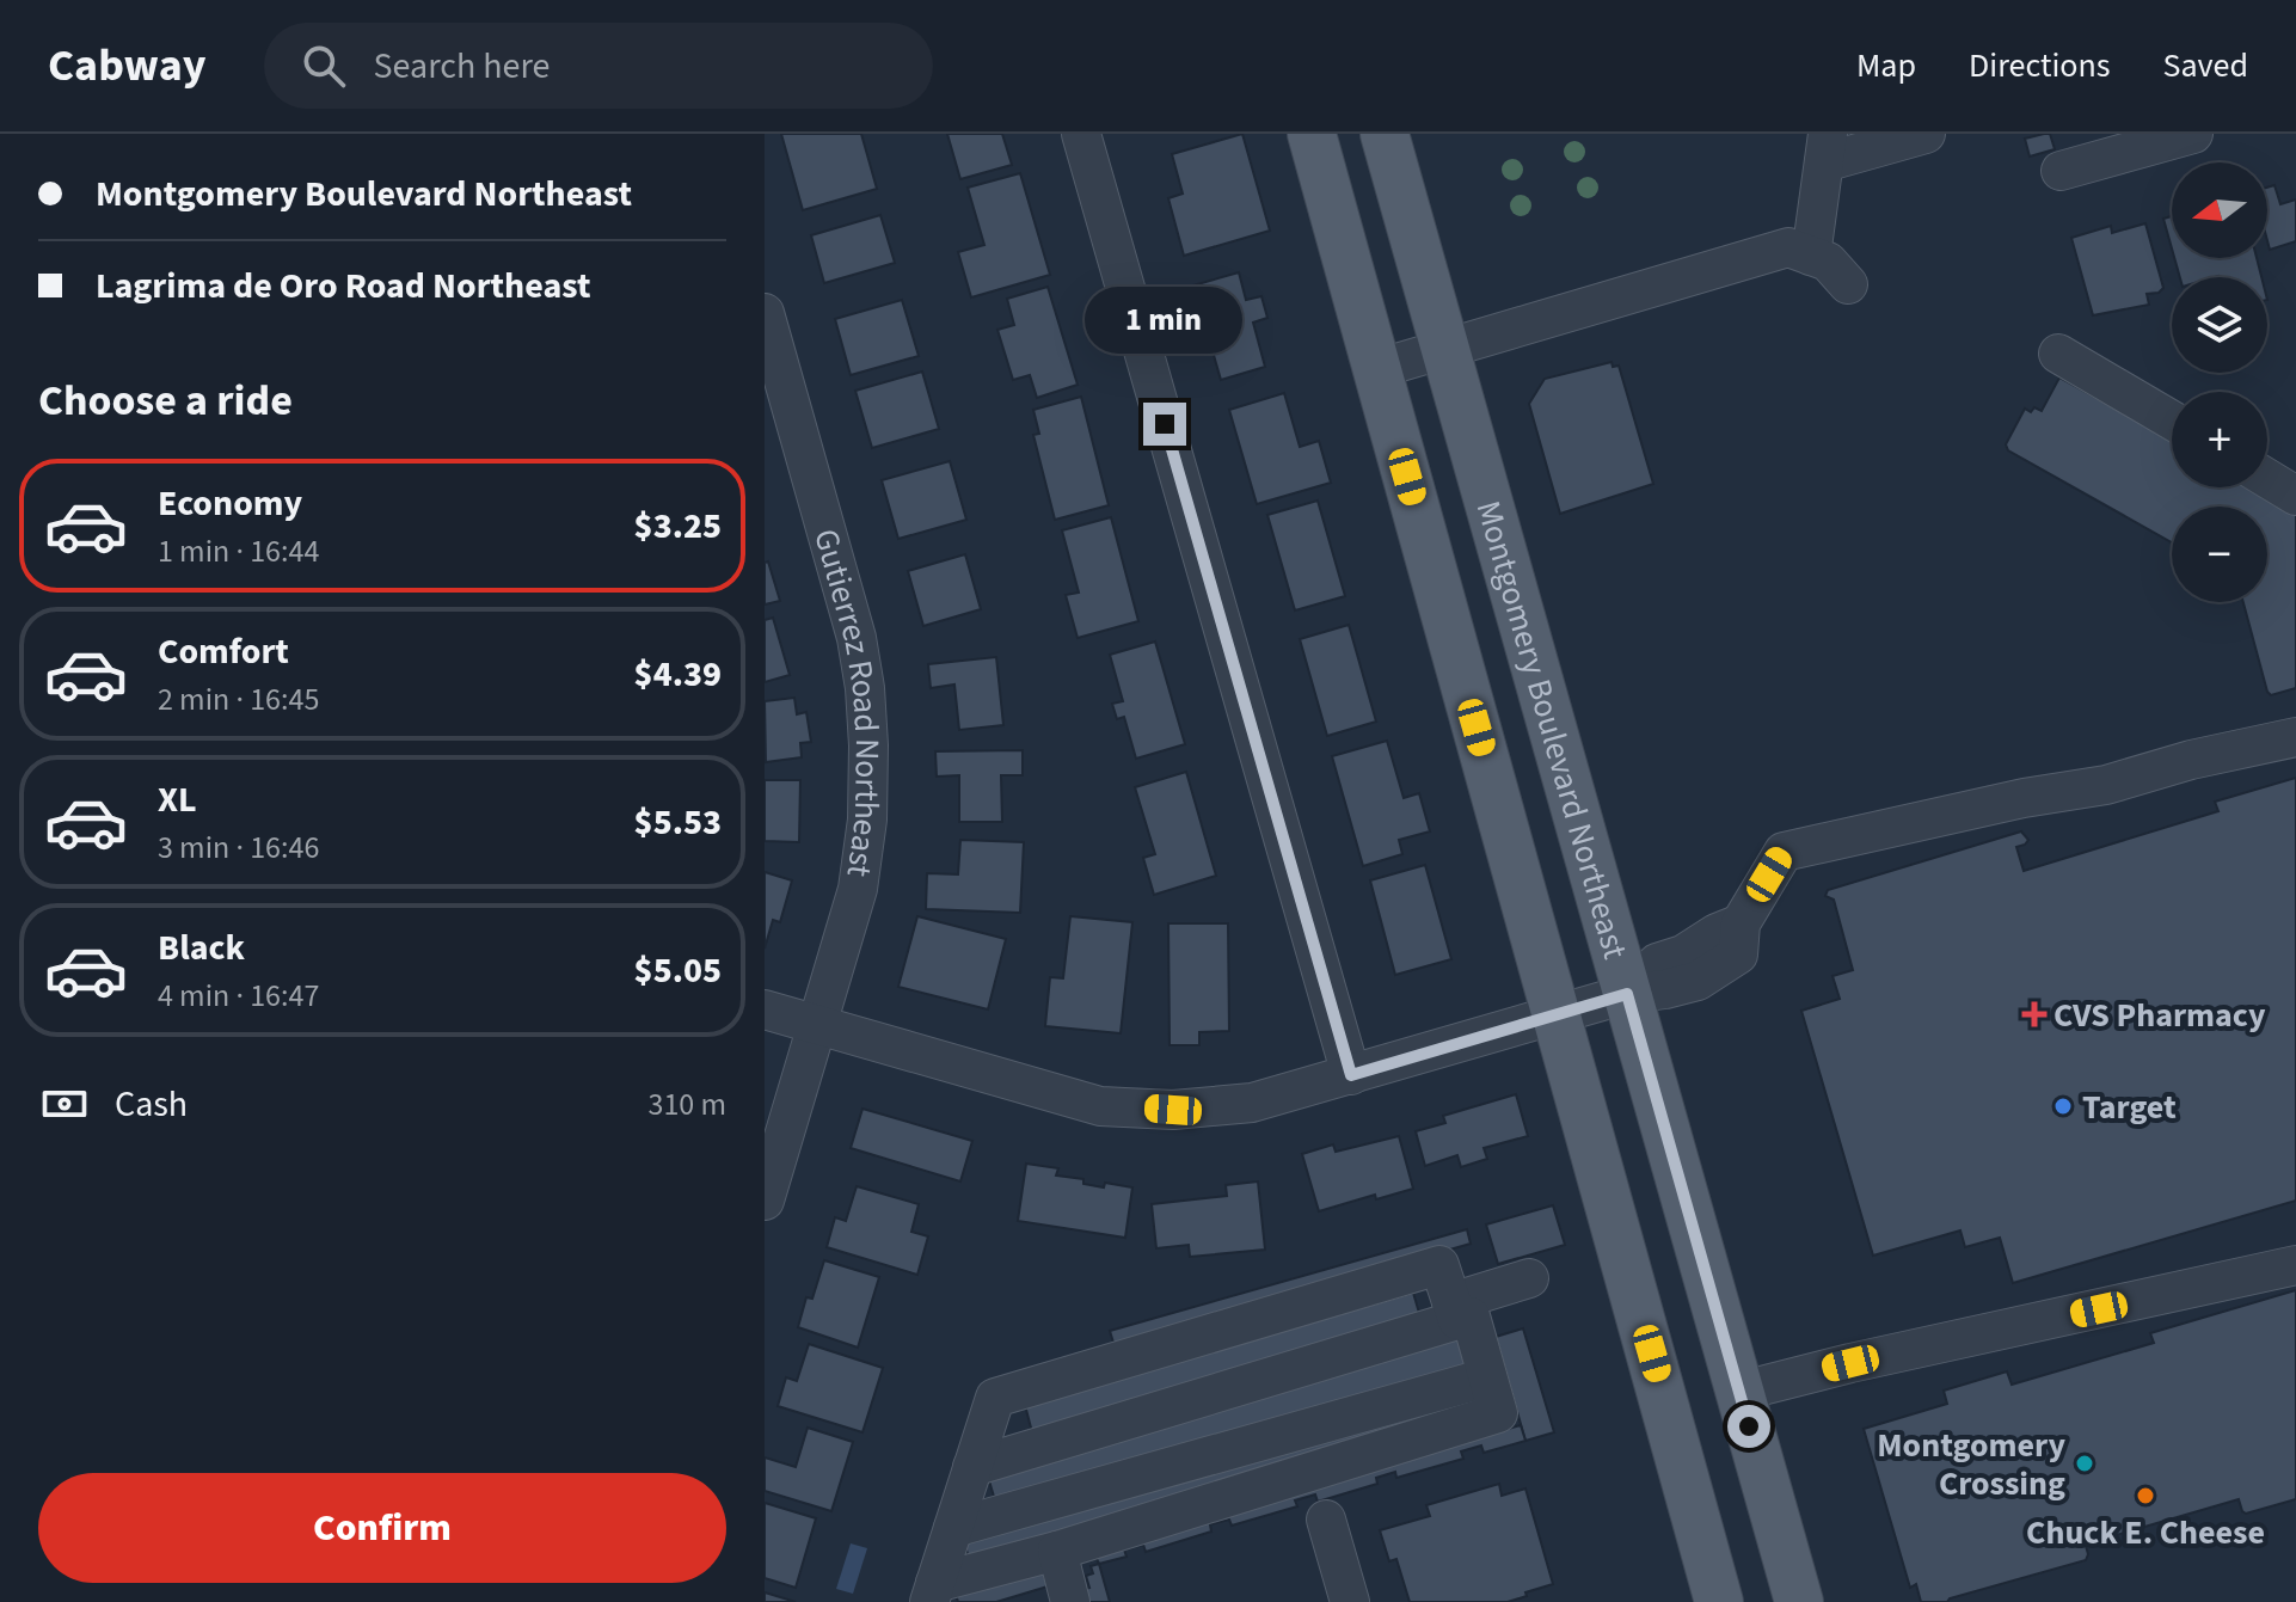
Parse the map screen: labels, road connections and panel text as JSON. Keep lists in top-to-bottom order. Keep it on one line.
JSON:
{"streets":{"main road":["Montgomery Boulevard Northeast"],"street":["Gutierrez Road Northeast"]},"places":{"health":["CVS Pharmacy"],"other":["Target","Montgomery Crossing","Chuck E. Cheese"]},"north":"left","page":{"header":"Cabway","search":"Search here","nav":["Map","Directions","Saved"],"banner":["Montgomery Boulevard Northeast","Lagrima de Oro Road Northeast"],"map_buttons":["+","−"],"bubble":"1 min","heading":"Choose a ride","list":[{"name":"Economy","note":"1 min · 16:44","value":"$3.25"},{"name":"Comfort","note":"2 min · 16:45","value":"$4.39"},{"name":"XL","note":"3 min · 16:46","value":"$5.53"},{"name":"Black","note":"4 min · 16:47","value":"$5.05"}],"pay":["Cash","310 m"],"buttons":"Confirm"}}
